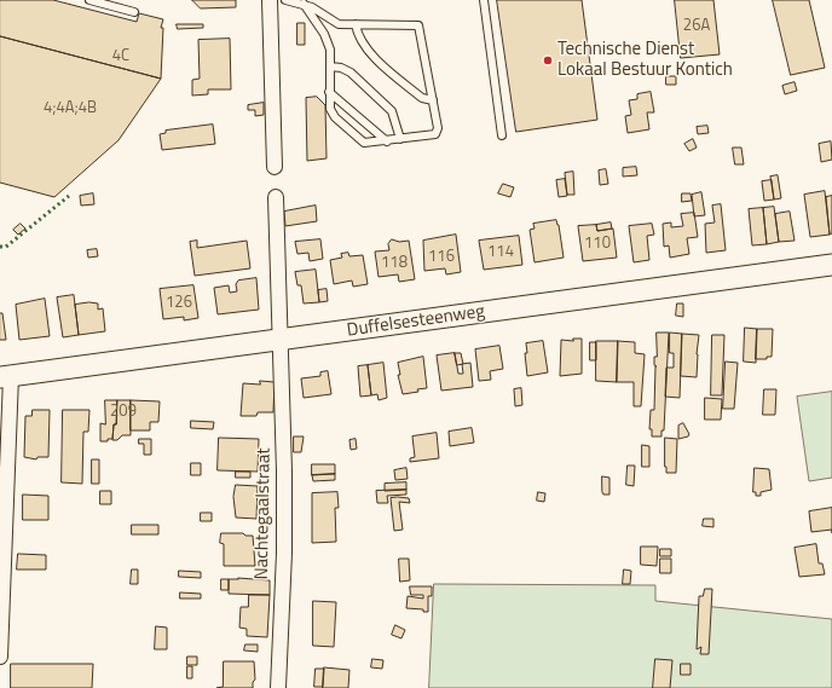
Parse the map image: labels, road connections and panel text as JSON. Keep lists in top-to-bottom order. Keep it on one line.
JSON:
{"streets":{"street":["Duffelsesteenweg","Nachtegaalstraat"]},"crossings":[["Duffelsesteenweg","Nachtegaalstraat"]],"places":["Technische Dienst Lokaal Bestuur Kontich"],"house_numbers":["26A","4C","4;4A;4B","110","114","116","118","126","209"]}
